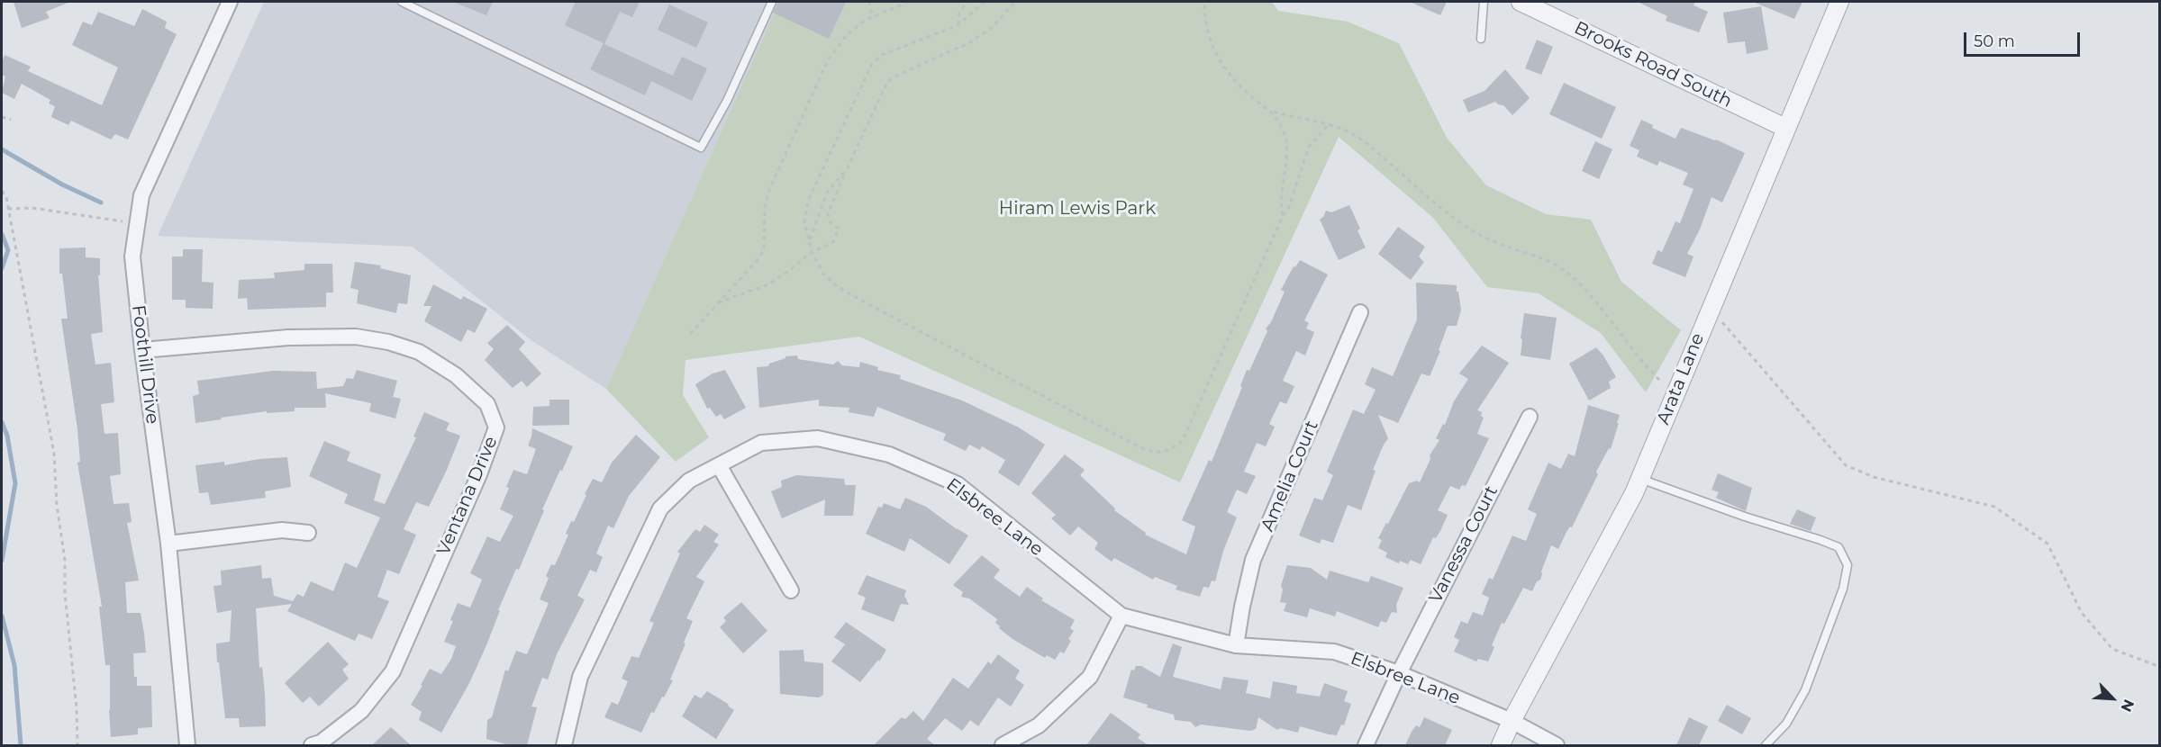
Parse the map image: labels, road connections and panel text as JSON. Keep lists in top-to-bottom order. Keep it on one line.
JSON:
{"streets":{"street":["Brooks Road South","Foothill Drive","Arata Lane","Amelia Court","Ventana Drive","Elsbree Lane","Vanessa Court"]},"crossings":[["Brooks Road South","Arata Lane"],["Foothill Drive","Ventana Drive"],["Arata Lane","Elsbree Lane"],["Amelia Court","Elsbree Lane"],["Elsbree Lane","Vanessa Court"]],"parks":["Hiram Lewis Park"],"scale_bar":"50 m","north":"bottom right"}
